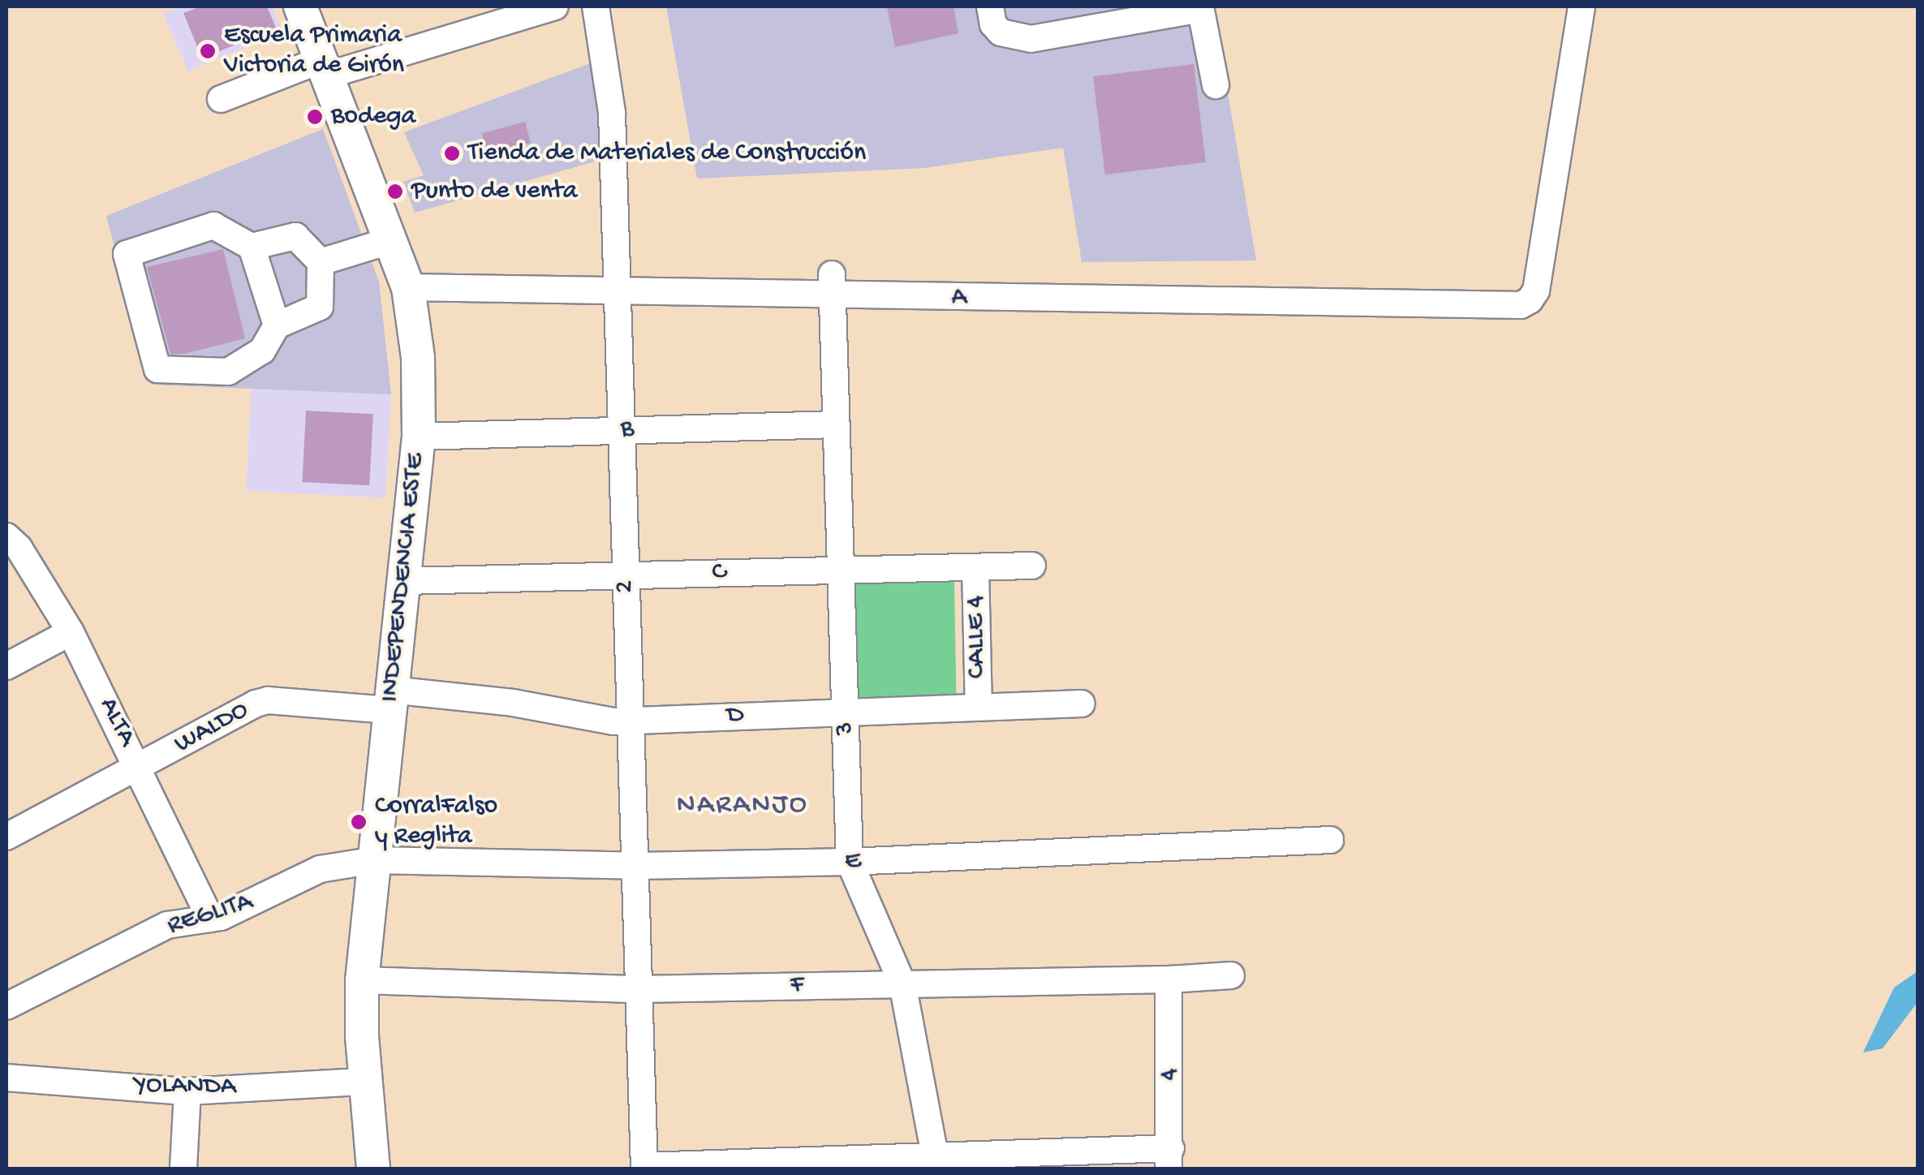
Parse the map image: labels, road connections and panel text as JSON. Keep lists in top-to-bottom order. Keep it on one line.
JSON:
{"streets":{"main road":["INDEPENDENCIA ESTE"],"street":["A","B","C","2","CALLE 4","D","ALTA","WALDO","3","E","REGLITA","F","4","YOLANDA"]},"crossings":[["A","INDEPENDENCIA ESTE"],["A","2"],["A","3"],["B","INDEPENDENCIA ESTE"],["B","2"],["B","3"],["C","INDEPENDENCIA ESTE"],["C","2"],["C","CALLE 4"],["C","3"],["INDEPENDENCIA ESTE","D"],["INDEPENDENCIA ESTE","WALDO"],["INDEPENDENCIA ESTE","E"],["INDEPENDENCIA ESTE","REGLITA"],["INDEPENDENCIA ESTE","F"],["INDEPENDENCIA ESTE","YOLANDA"],["2","D"],["2","E"],["2","F"],["CALLE 4","D"],["D","WALDO"],["D","3"],["ALTA","WALDO"],["ALTA","REGLITA"],["3","E"],["3","F"],["E","REGLITA"],["F","4"]],"districts":["NARANJO"],"places":["Escuela Primaria Victoria de Girón","Bodega","Tienda de Materiales de Construcción","Punto de venta","CorralFalso y Reglita"]}
